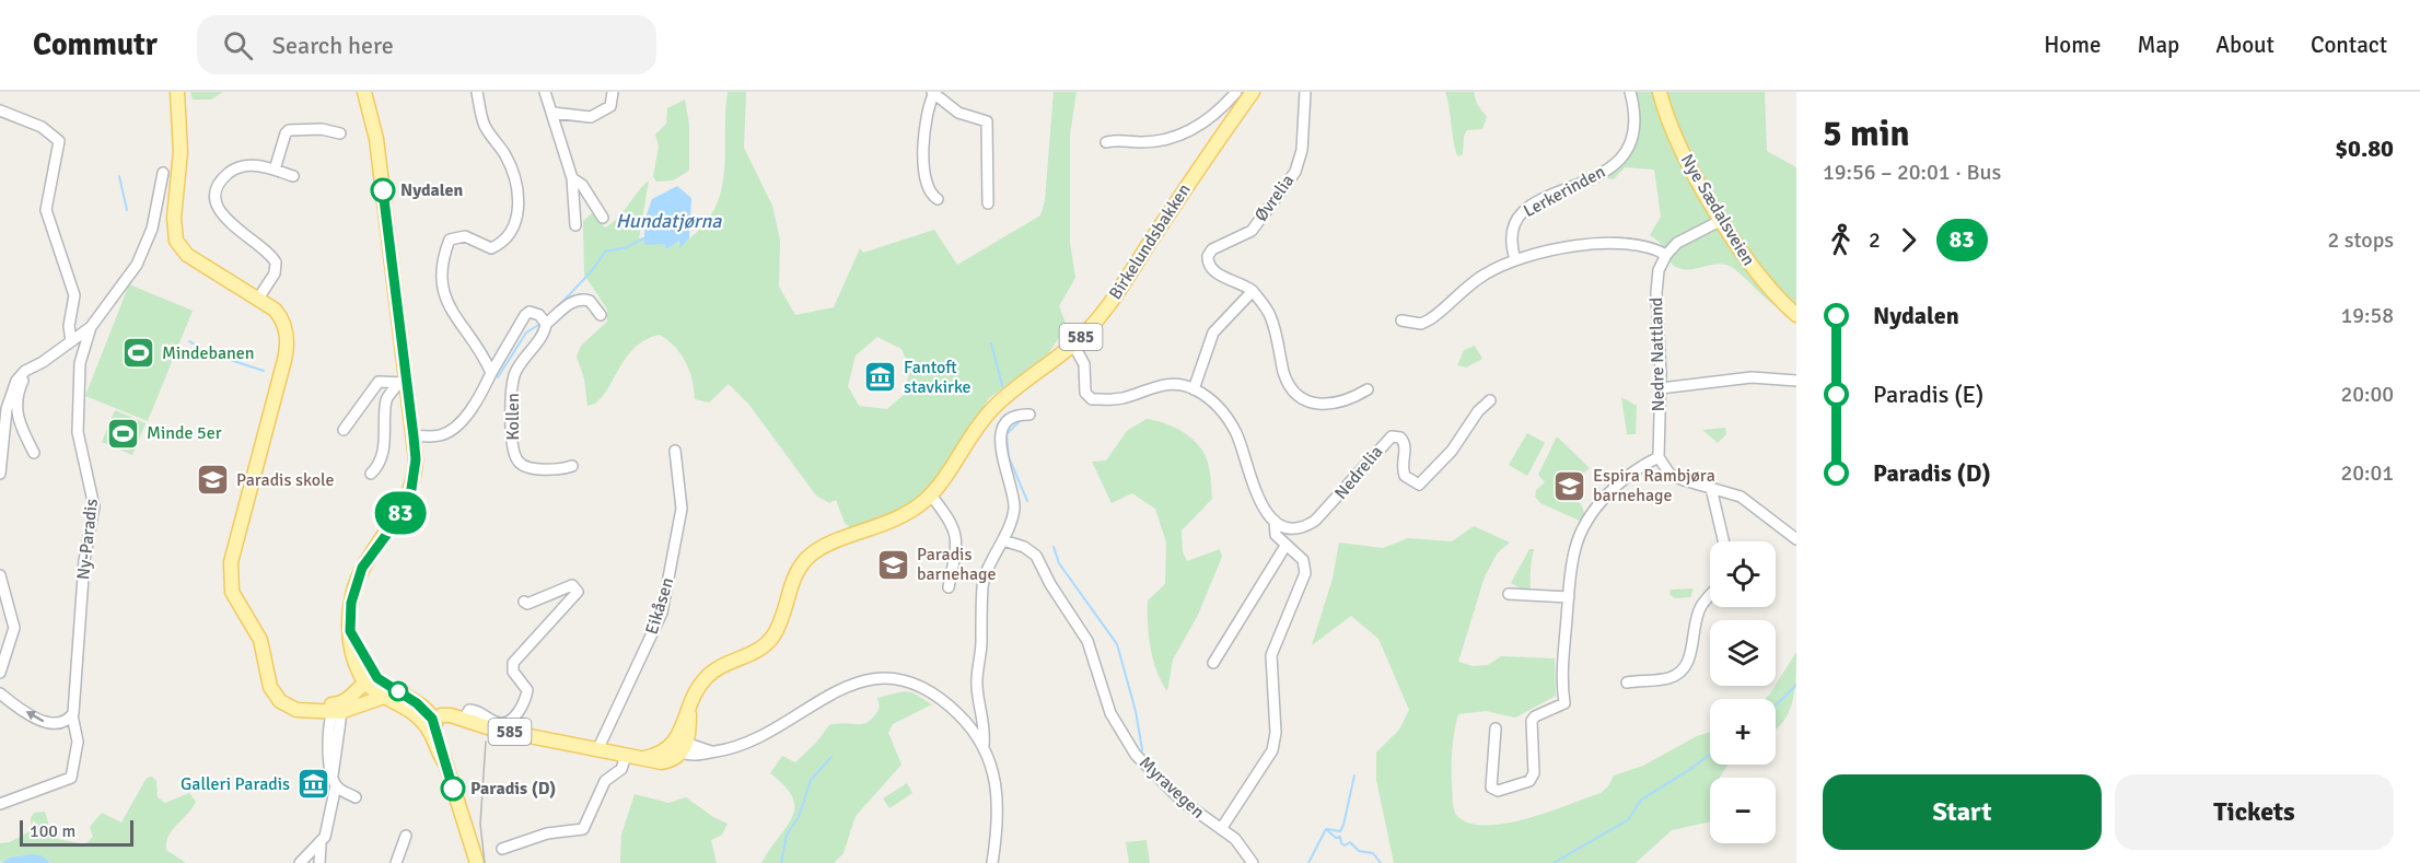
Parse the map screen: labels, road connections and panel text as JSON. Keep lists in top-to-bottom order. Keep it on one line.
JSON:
{"streets":{"main road":["Nye Sædalsveien","Birkelundsbakken","585"],"street":["Lerkerinden","Øvrelia","Nedre Nattland","Kollen","Nedrelia","Ny-Paradis","Eikåsen","Myravegen"]},"crossings":[["Birkelundsbakken","585"],["585","Eikåsen"]],"water":["Hundatjørna"],"places":{"other":["Nydalen","Paradis (D)"],"sports":["Mindebanen","Minde 5er"],"museum":["Fantoft stavkirke","Galleri Paradis"],"school or university":["Paradis skole","Espira Rambjøra barnehage","Paradis barnehage"]},"lines":["bus line 83"],"scale_bar":"100 m","page":{"header":"Commutr","search":"Search here","nav":["Home","Map","About","Contact"],"on_map":"83","heading":["5 min","19:56 – 20:01 · Bus","$0.80"],"legs":["2","83","2 stops"],"list":[{"name":"Nydalen","value":"19:58"},{"name":"Paradis (E)","value":"20:00"},{"name":"Paradis (D)","value":"20:01"}],"map_buttons":["+","−"],"buttons":["Start","Tickets"],"scale":"100 m"}}
